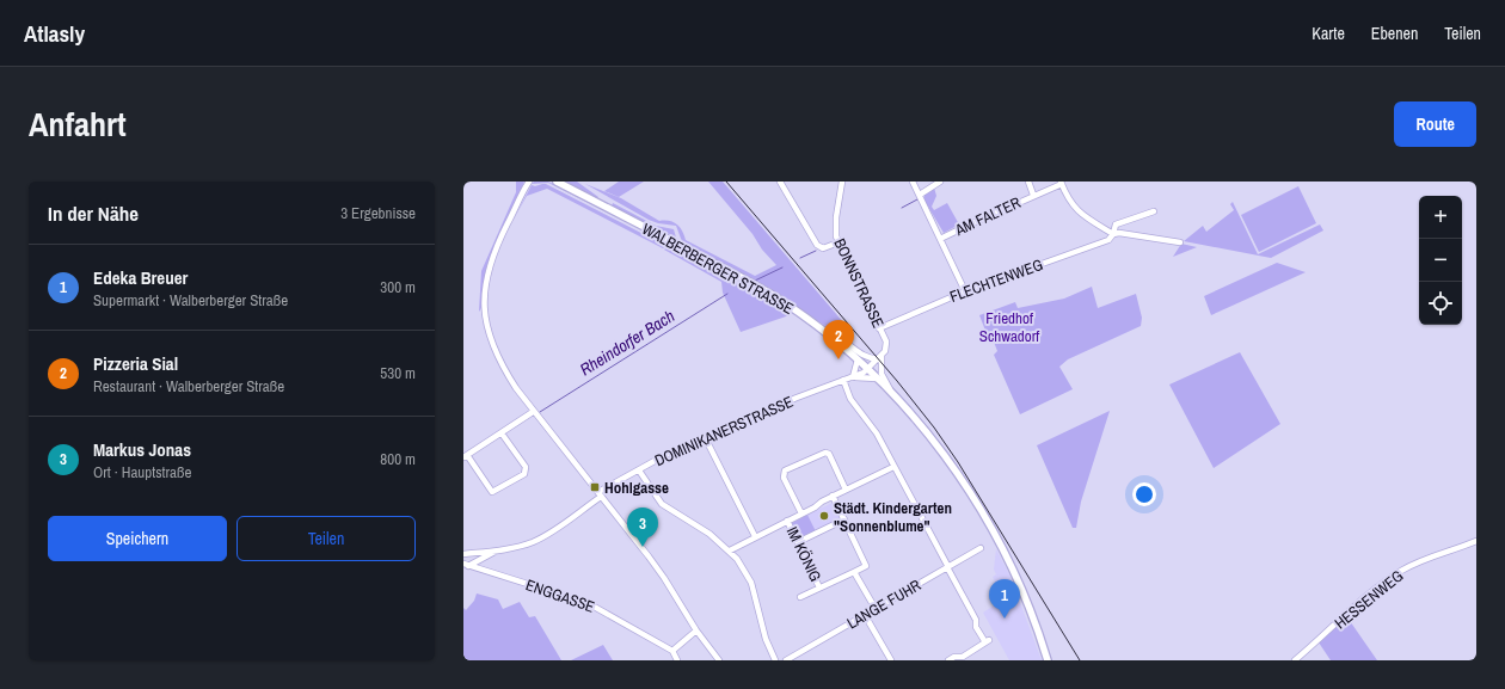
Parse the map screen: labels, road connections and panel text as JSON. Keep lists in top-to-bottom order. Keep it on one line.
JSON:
{"streets":{"main road":["WALBERBERGER STRASSE"],"street":["AM FALTER","FLECHTENWEG","BONNSTRASSE","DOMINIKANERSTRASSE","IM KÖNIG","ENGGASSE","HESSENWEG","LANGE FUHR"]},"crossings":[["WALBERBERGER STRASSE","BONNSTRASSE"],["WALBERBERGER STRASSE","DOMINIKANERSTRASSE"],["FLECHTENWEG","BONNSTRASSE"],["BONNSTRASSE","DOMINIKANERSTRASSE"]],"water":["Rheindorfer Bach"],"parks":["Friedhof Schwadorf"],"places":{"transit":["Hohlgasse"],"other":["Städt. Kindergarten \"Sonnenblume\""]},"page":{"header":"Atlasly","nav":["Karte","Ebenen","Teilen"],"title":"Anfahrt","buttons":["Route",["Speichern","Teilen"]],"heading":["In der Nähe","3 Ergebnisse"],"map_buttons":["+","−"],"list":[{"mark":"1","name":"Edeka Breuer","note":"Supermarkt · Walberberger Straße","value":"300 m"},{"mark":"2","name":"Pizzeria Sial","note":"Restaurant · Walberberger Straße","value":"530 m"},{"mark":"3","name":"Markus Jonas","note":"Ort · Hauptstraße","value":"800 m"}],"pins":["2","3","1"]}}
